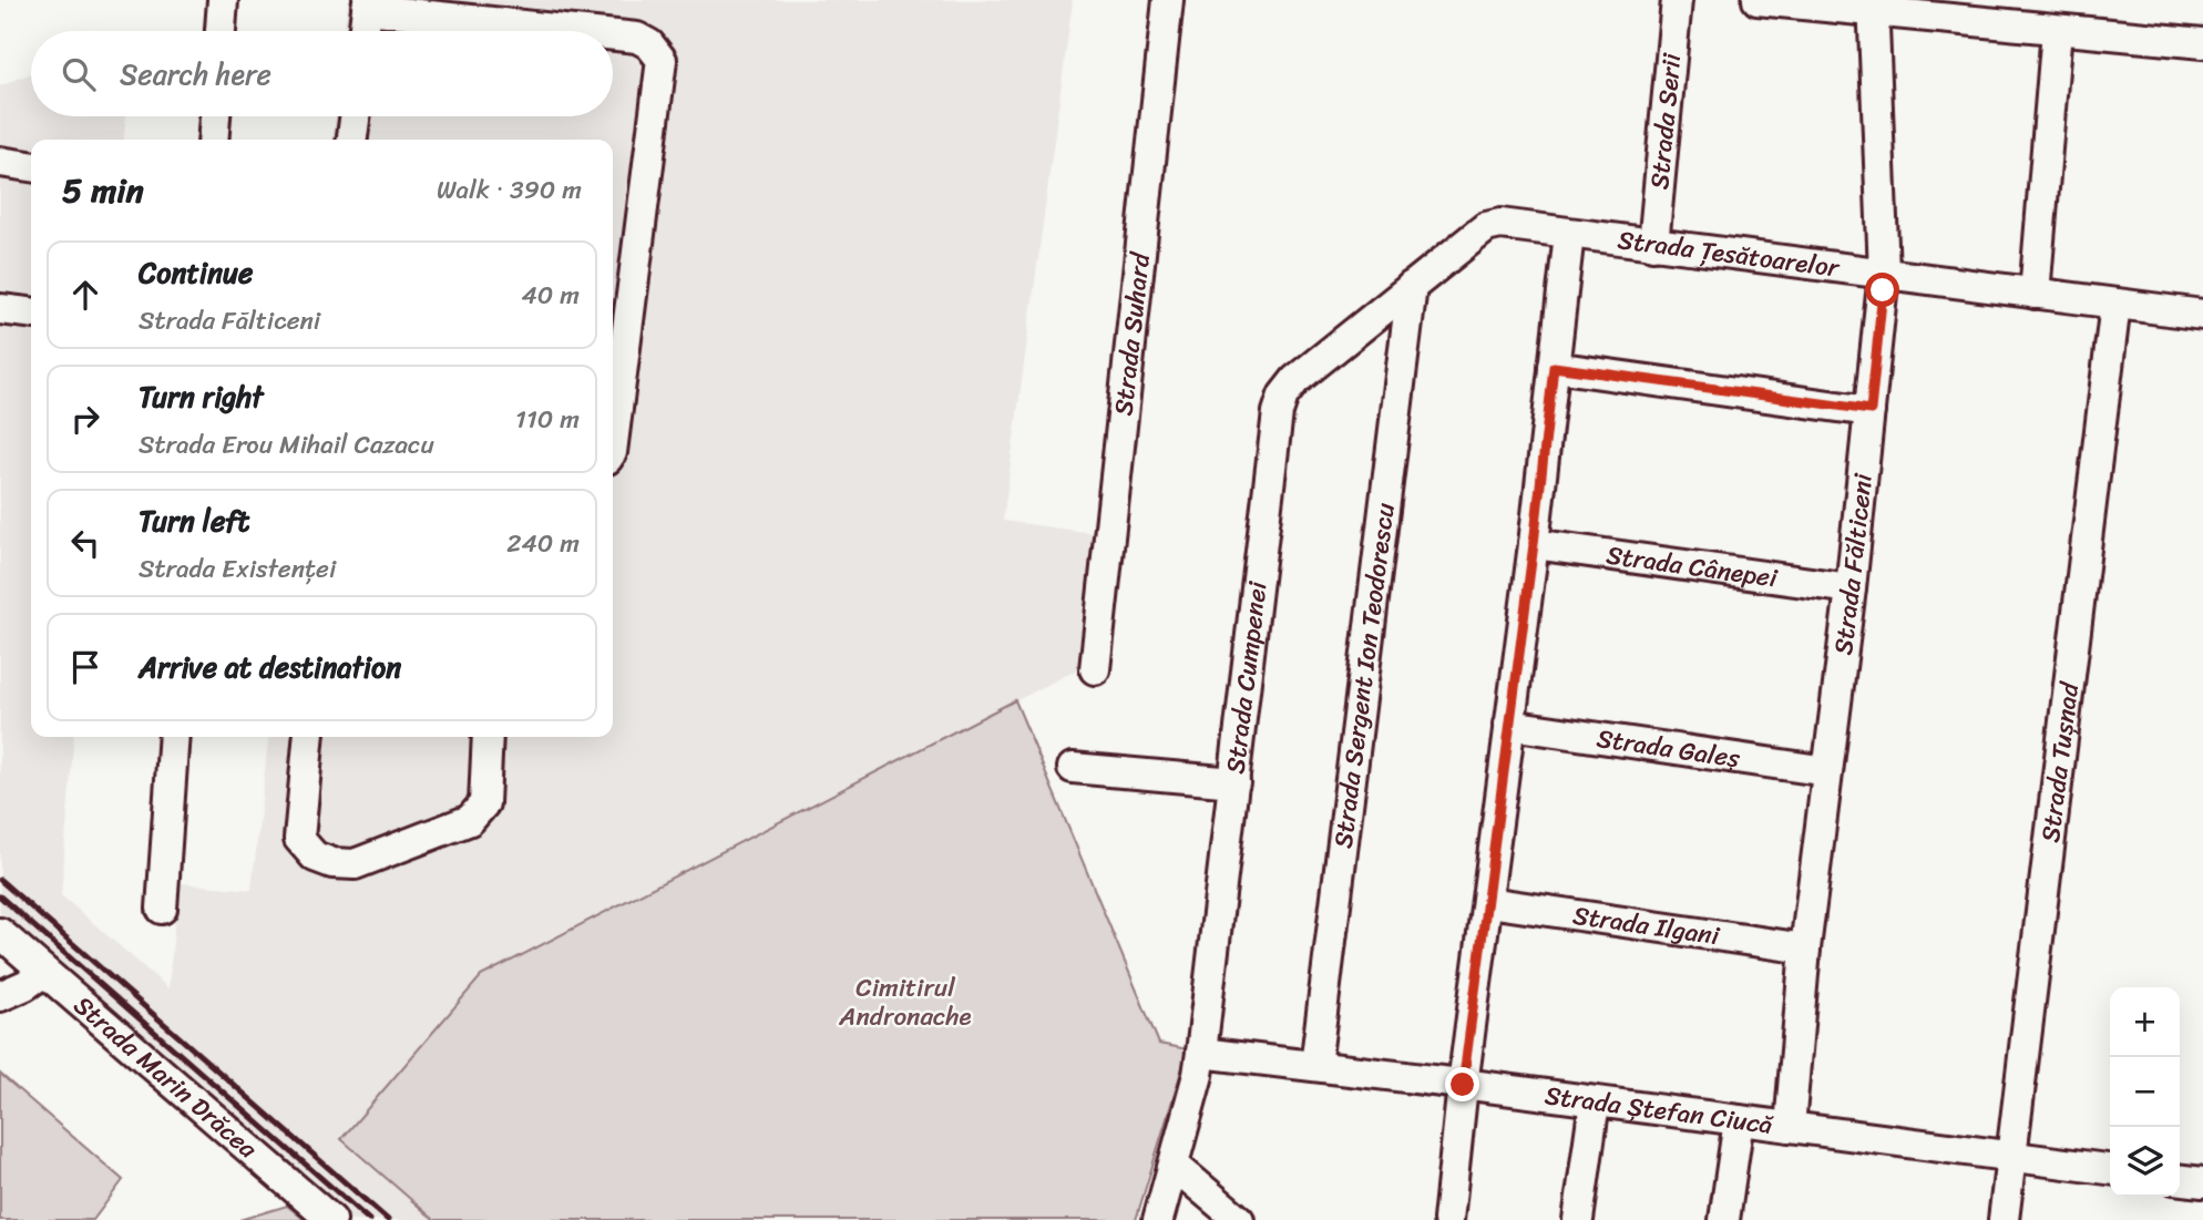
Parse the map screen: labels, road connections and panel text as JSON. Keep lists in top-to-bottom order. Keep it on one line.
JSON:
{"streets":{"street":["Strada Serii","Strada Țesătoarelor","Strada Suhard","Strada Fălticeni","Strada Cânepei","Strada Sergent Ion Teodorescu","Strada Cumpenei","Strada Galeș","Strada Tușnad","Strada Ilgani","Strada Marin Drăcea","Strada Ștefan Ciucă"]},"crossings":[["Strada Serii","Strada Țesătoarelor"],["Strada Țesătoarelor","Strada Fălticeni"],["Strada Țesătoarelor","Strada Cumpenei"],["Strada Țesătoarelor","Strada Tușnad"],["Strada Fălticeni","Strada Cânepei"],["Strada Fălticeni","Strada Galeș"],["Strada Fălticeni","Strada Ilgani"],["Strada Fălticeni","Strada Ștefan Ciucă"],["Strada Sergent Ion Teodorescu","Strada Cumpenei"],["Strada Sergent Ion Teodorescu","Strada Ștefan Ciucă"],["Strada Cumpenei","Strada Ștefan Ciucă"],["Strada Tușnad","Strada Ștefan Ciucă"]],"parks":["Cimitirul Andronache"],"page":{"search":"Search here","heading":["5 min","Walk · 390 m"],"list":[["Continue","Strada Fălticeni","40 m"],["Turn right","Strada Erou Mihail Cazacu","110 m"],["Turn left","Strada Existenței","240 m"],"Arrive at destination"],"map_buttons":["+","−"]}}
